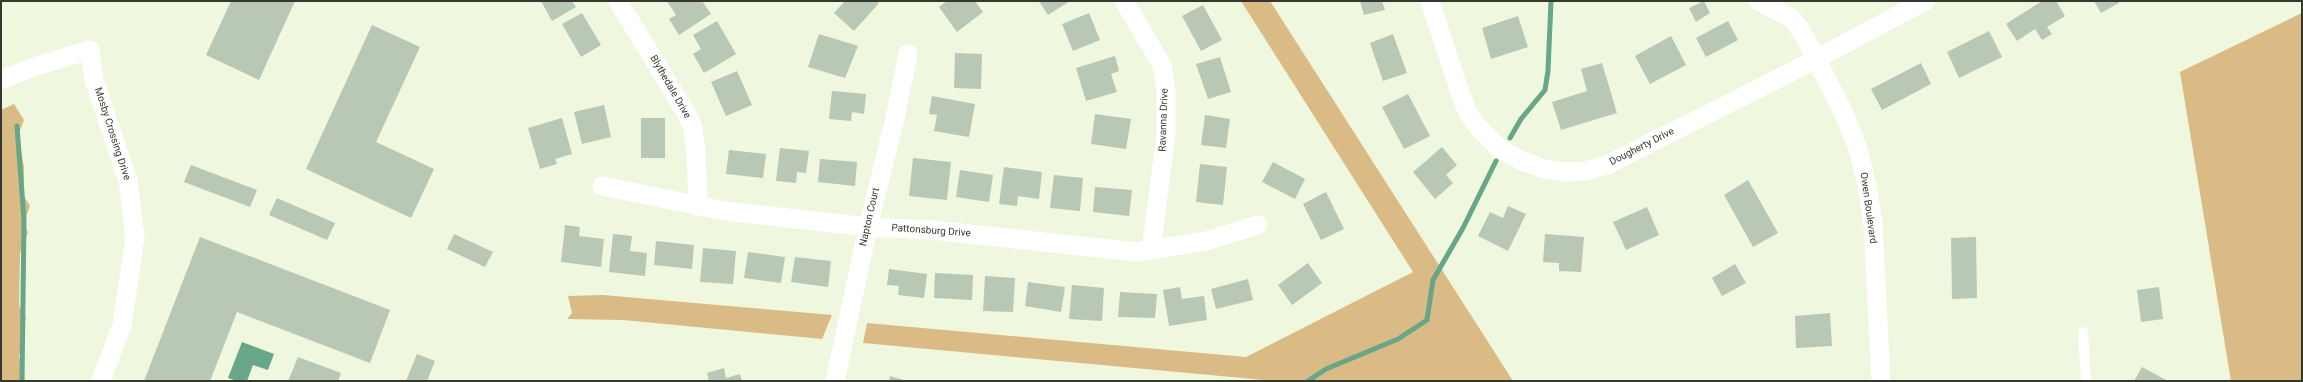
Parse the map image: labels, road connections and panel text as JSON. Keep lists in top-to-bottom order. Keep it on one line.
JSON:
{"streets":{"street":["Blythedale Drive","Ravanna Drive","Mosby Crossing Drive","Dougherty Drive","Owen Boulevard","Napton Court","Pattonsburg Drive"]},"crossings":[["Blythedale Drive","Pattonsburg Drive"],["Ravanna Drive","Pattonsburg Drive"],["Dougherty Drive","Owen Boulevard"],["Napton Court","Pattonsburg Drive"]]}
